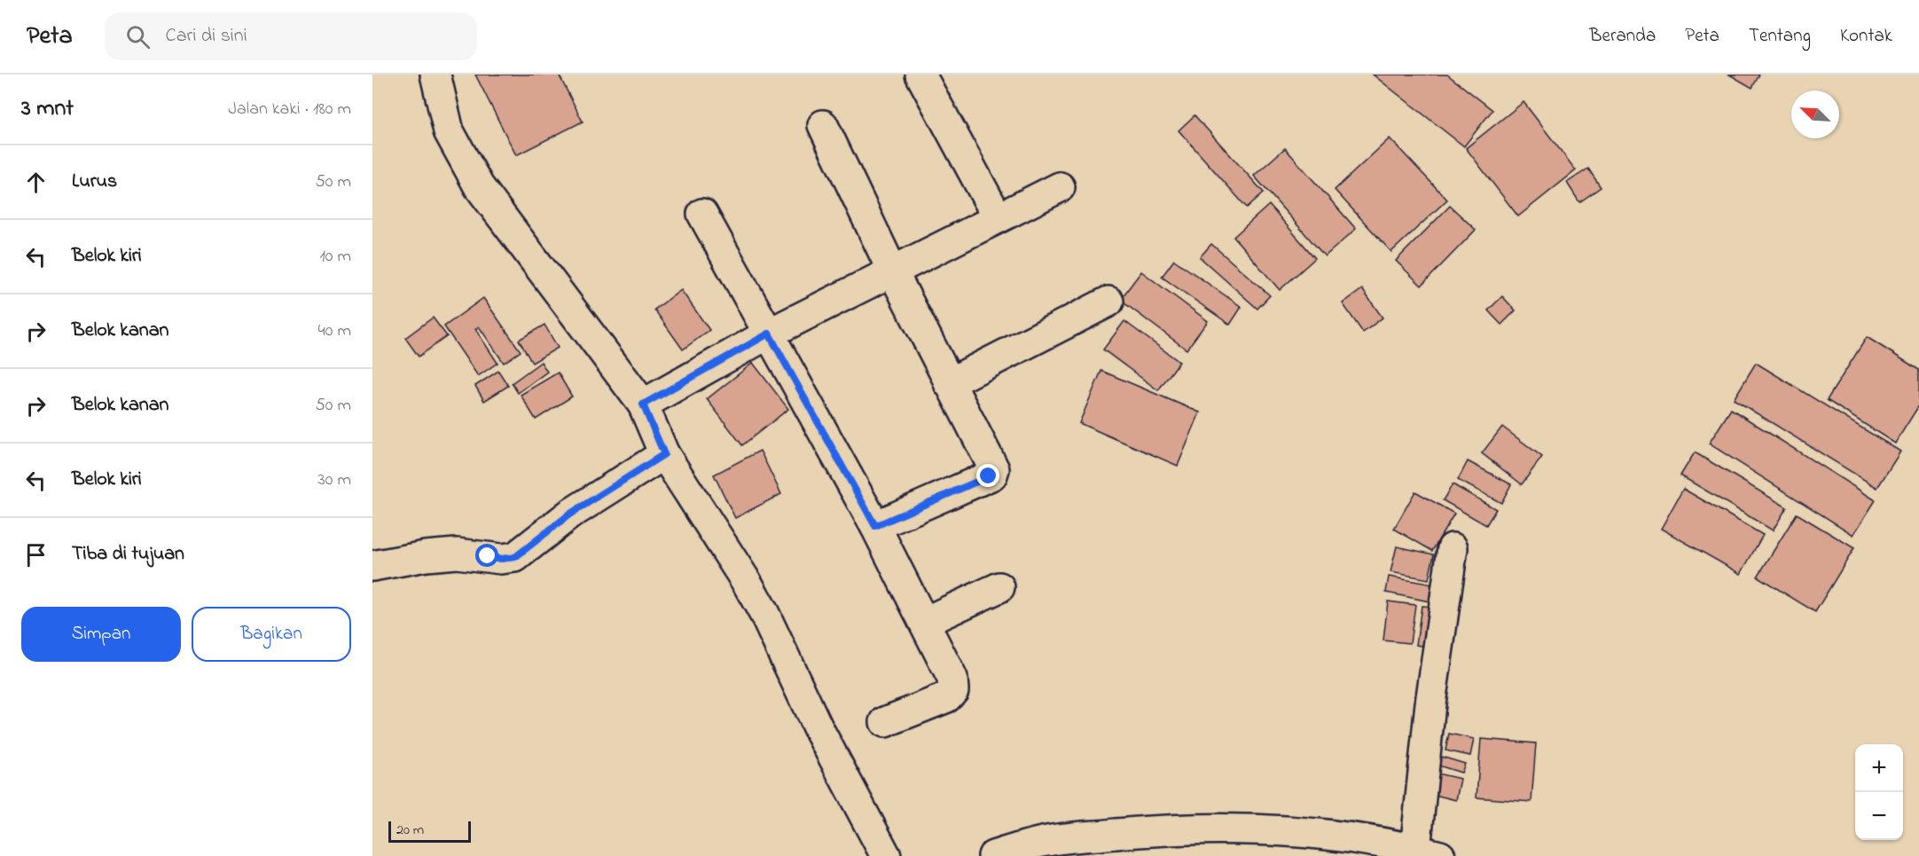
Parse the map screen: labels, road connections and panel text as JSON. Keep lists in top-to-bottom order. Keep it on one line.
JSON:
{"scale_bar":"20 m","north":"top left","page":{"header":"Peta","search":"Cari di sini","nav":["Beranda","Peta","Tentang","Kontak"],"heading":["3 mnt","Jalan kaki · 180 m"],"list":[["Lurus","50 m"],["Belok kiri","10 m"],["Belok kanan","40 m"],["Belok kanan","50 m"],["Belok kiri","30 m"],"Tiba di tujuan"],"buttons":["Simpan","Bagikan"],"map_buttons":["+","−"],"scale":"20 m"}}
